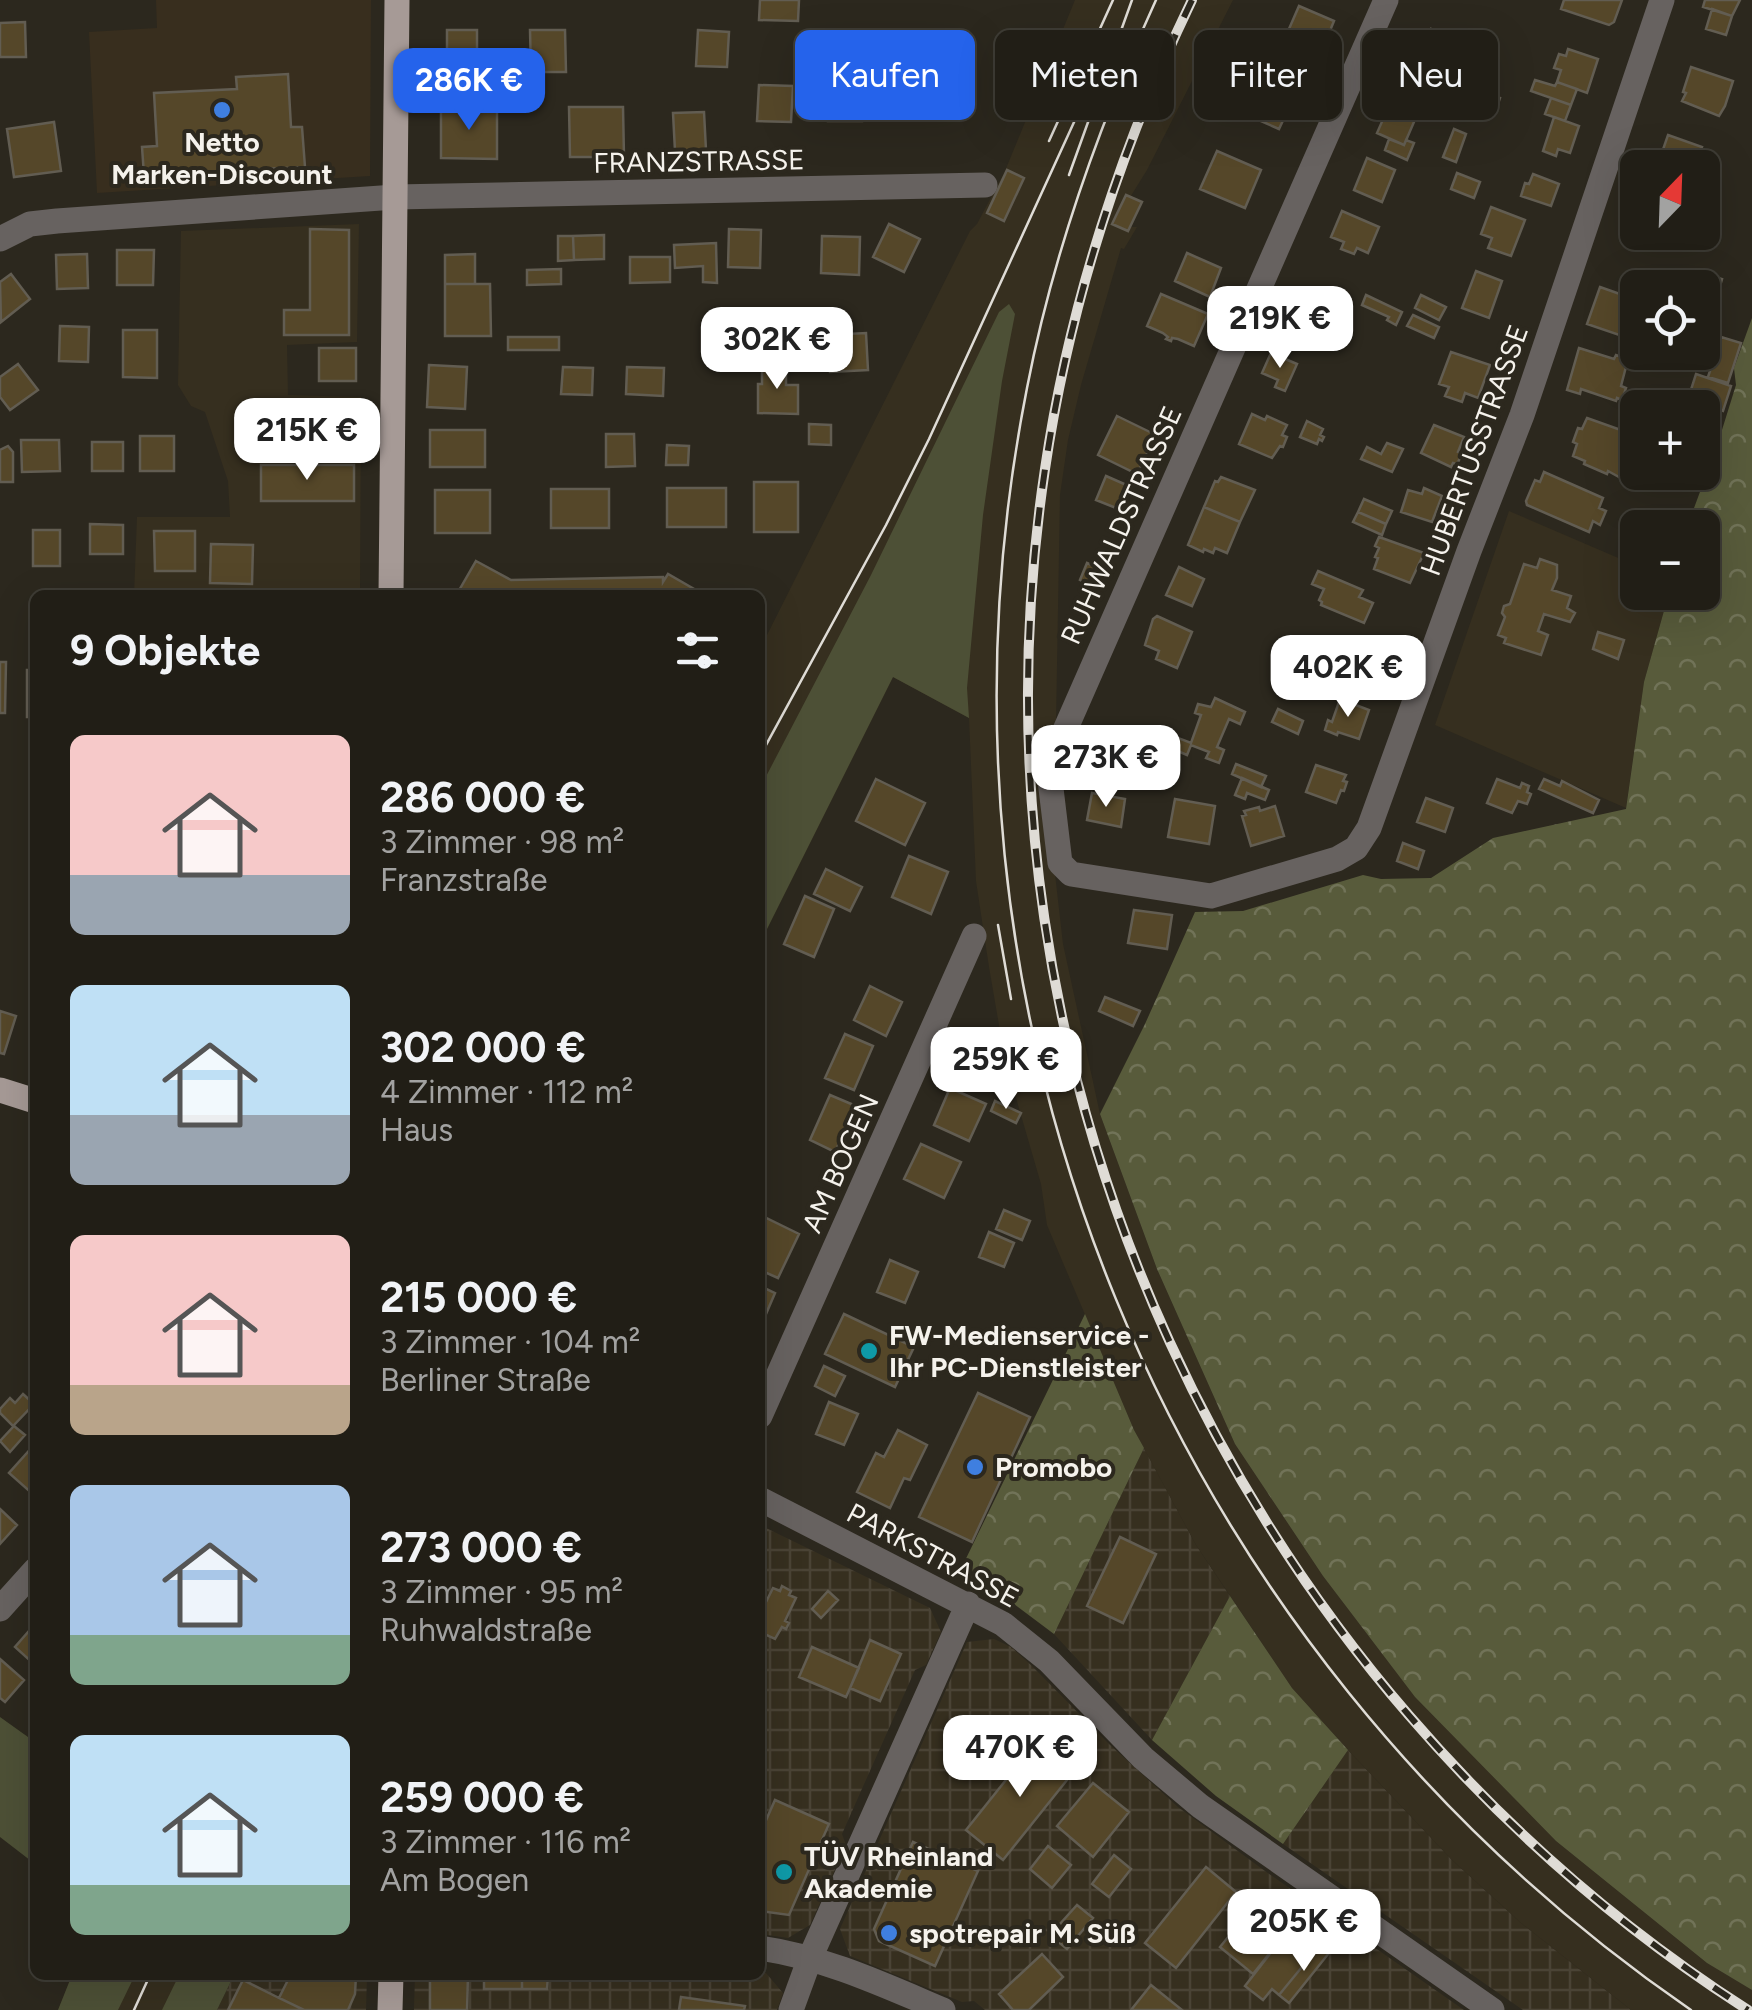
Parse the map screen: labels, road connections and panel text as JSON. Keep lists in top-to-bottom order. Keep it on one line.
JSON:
{"streets":{"street":["FRANZSTRASSE","HUBERTUSSTRASSE","RUHWALDSTRASSE","AM BOGEN","PARKSTRASSE"]},"crossings":[["HUBERTUSSTRASSE","RUHWALDSTRASSE"]],"places":["Netto Marken-Discount","FW-Medienservice - Ihr PC-Dienstleister","Promobo","TÜV Rheinland Akademie","spotrepair M. Süß"],"north":"top right","page":{"chip":["Kaufen","Mieten","Filter","Neu"],"price":["286K €","219K €","302K €","215K €","402K €","273K €","259K €","470K €","205K €"],"map_buttons":["+","−"],"heading":"9 Objekte","list":[{"name":"286 000 €","note":"3 Zimmer · 98 m² · Franzstraße"},{"name":"302 000 €","note":"4 Zimmer · 112 m² · Haus"},{"name":"215 000 €","note":"3 Zimmer · 104 m² · Berliner Straße"},{"name":"273 000 €","note":"3 Zimmer · 95 m² · Ruhwaldstraße"},{"name":"259 000 €","note":"3 Zimmer · 116 m² · Am Bogen"}]}}
